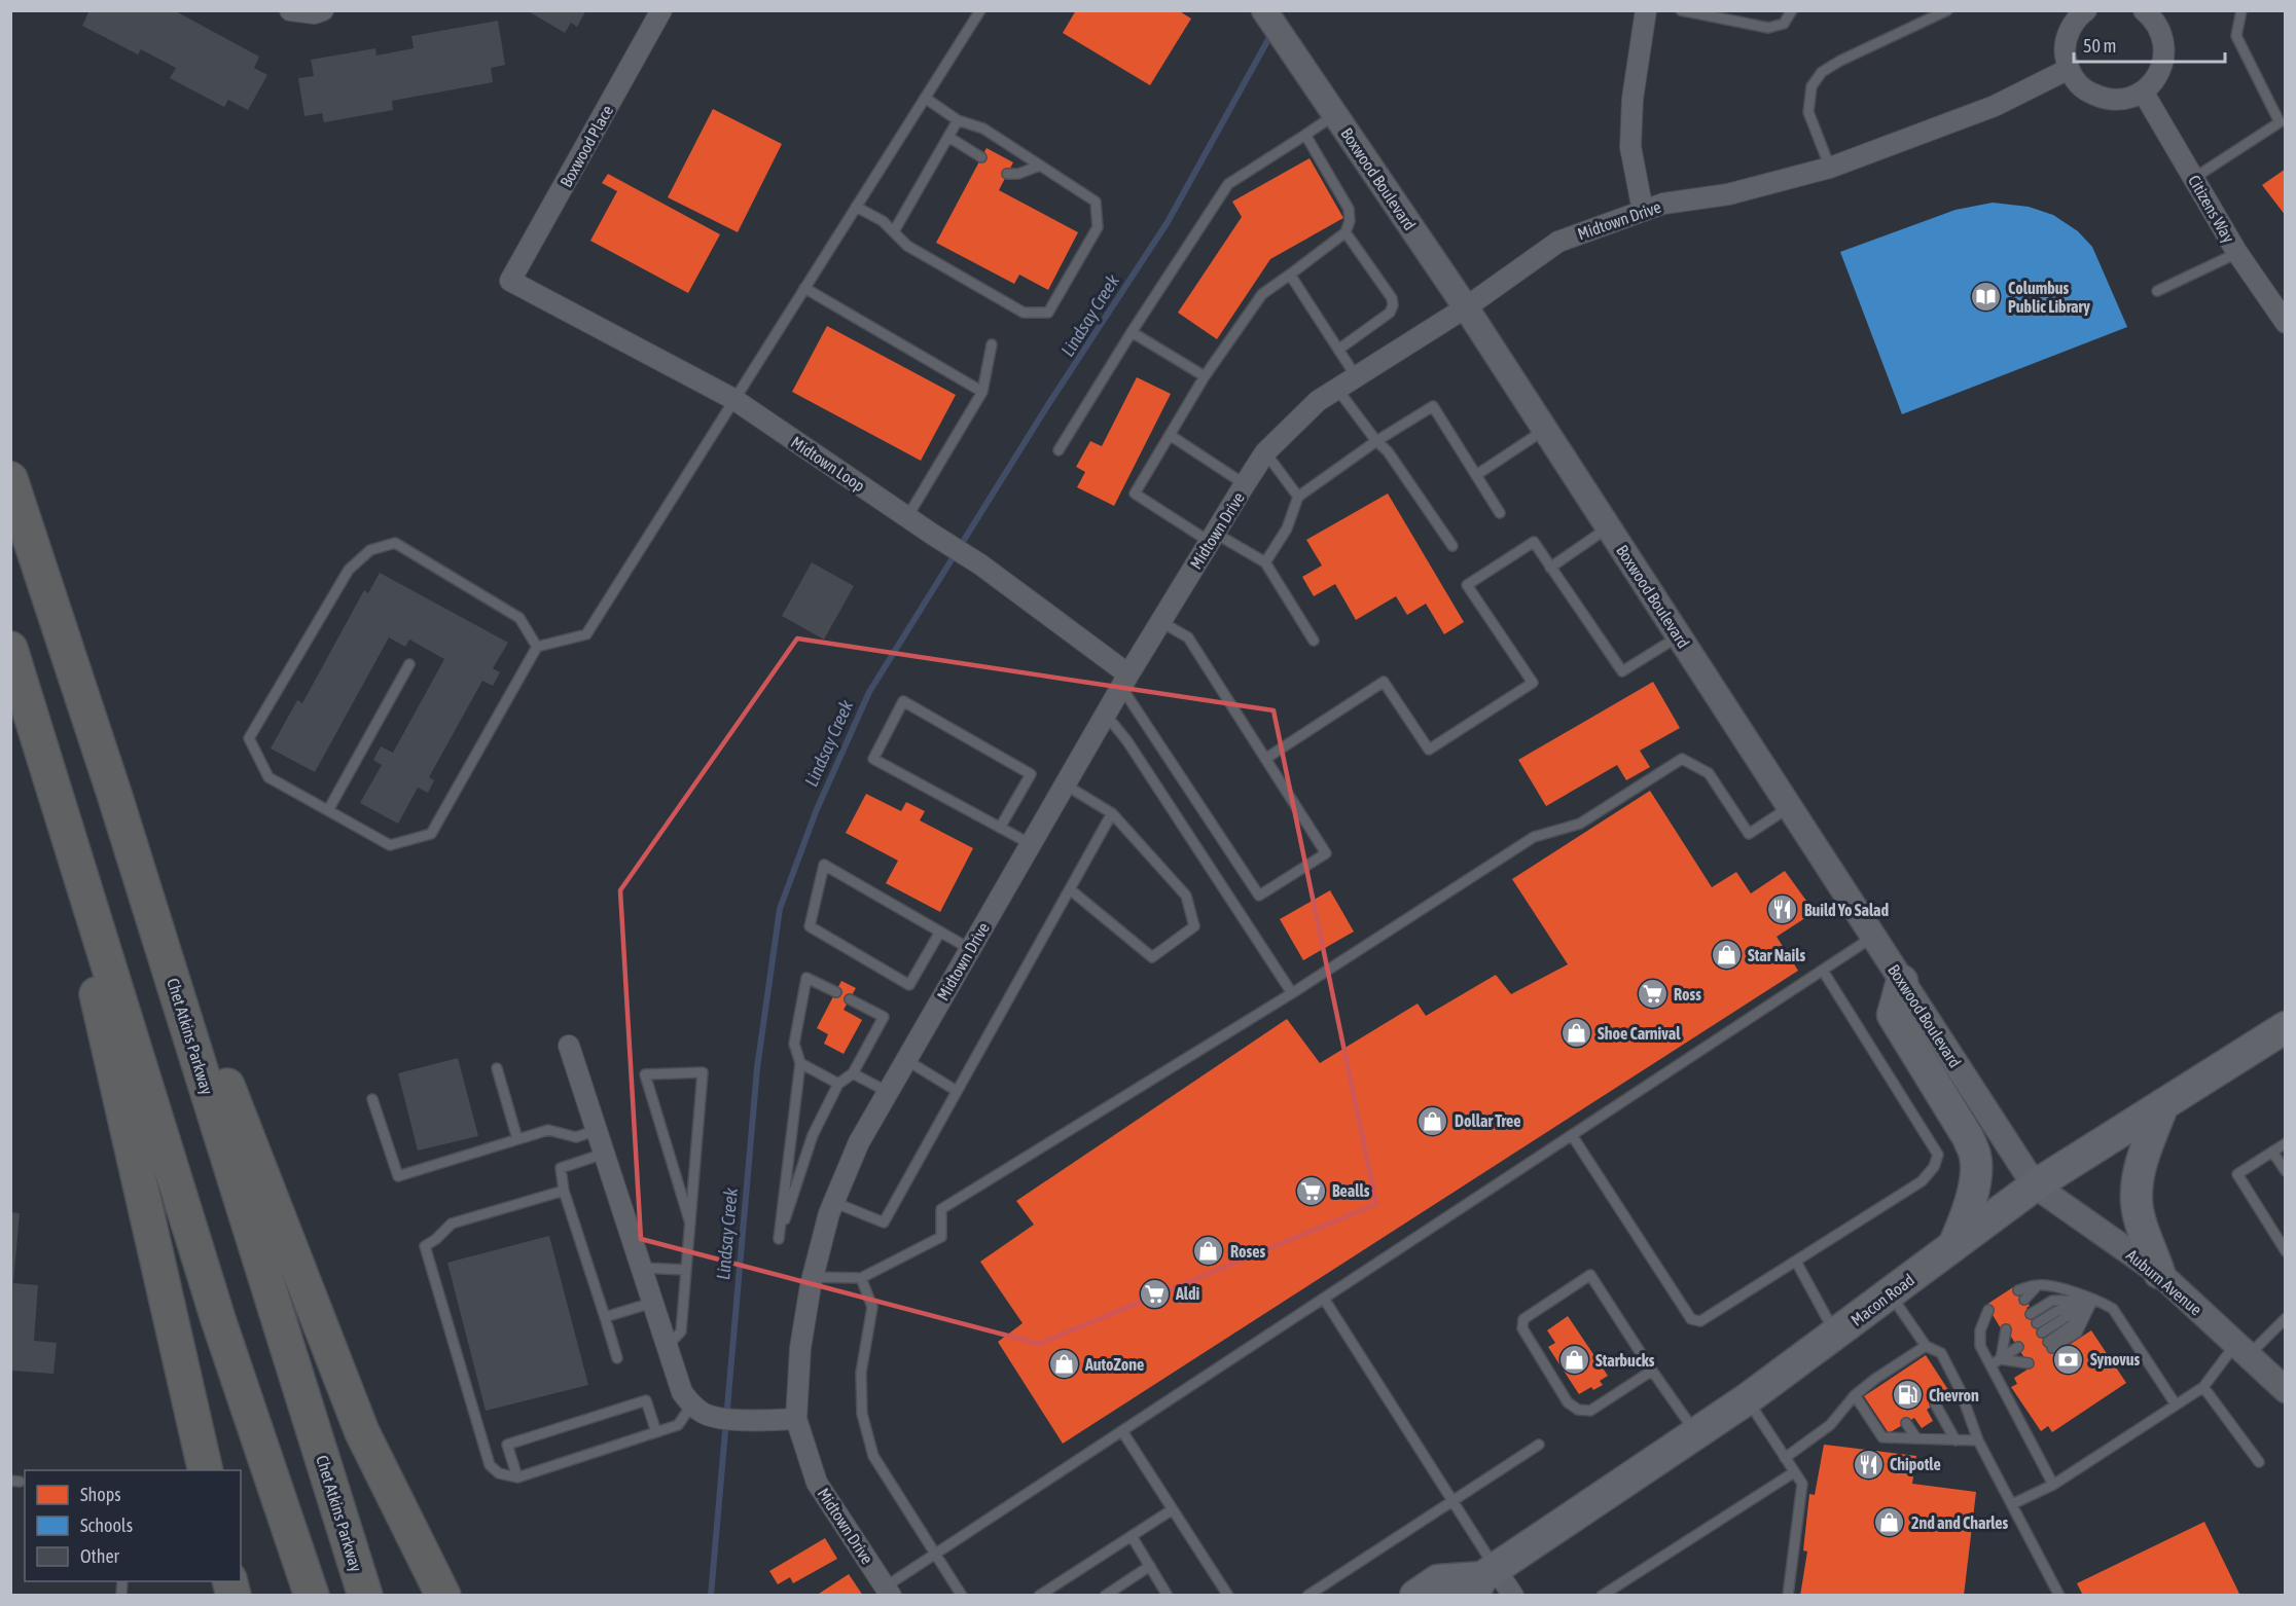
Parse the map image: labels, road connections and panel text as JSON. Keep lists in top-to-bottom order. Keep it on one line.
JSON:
{"streets":{"highway":["Chet Atkins Parkway"],"main road":["Macon Road"],"street":["Boxwood Place","Boxwood Boulevard","Citizens Way","Midtown Drive","Midtown Loop","Auburn Avenue"]},"crossings":[["Boxwood Place","Midtown Loop"],["Boxwood Boulevard","Midtown Drive"],["Boxwood Boulevard","Auburn Avenue"],["Boxwood Boulevard","Macon Road"],["Midtown Drive","Midtown Loop"],["Auburn Avenue","Macon Road"]],"water":["Lindsay Creek"],"places":{"library":["Columbus Public Library"],"restaurant":["Build Yo Salad","Chipotle"],"shop":["Star Nails","Shoe Carnival","Dollar Tree","Roses","Starbucks","AutoZone","2nd and Charles"],"supermarket":["Ross","Bealls","Aldi"],"bank":["Synovus"],"fuel station":["Chevron"]},"legend":["Shops","Schools","Other"],"scale_bar":"50 m"}
